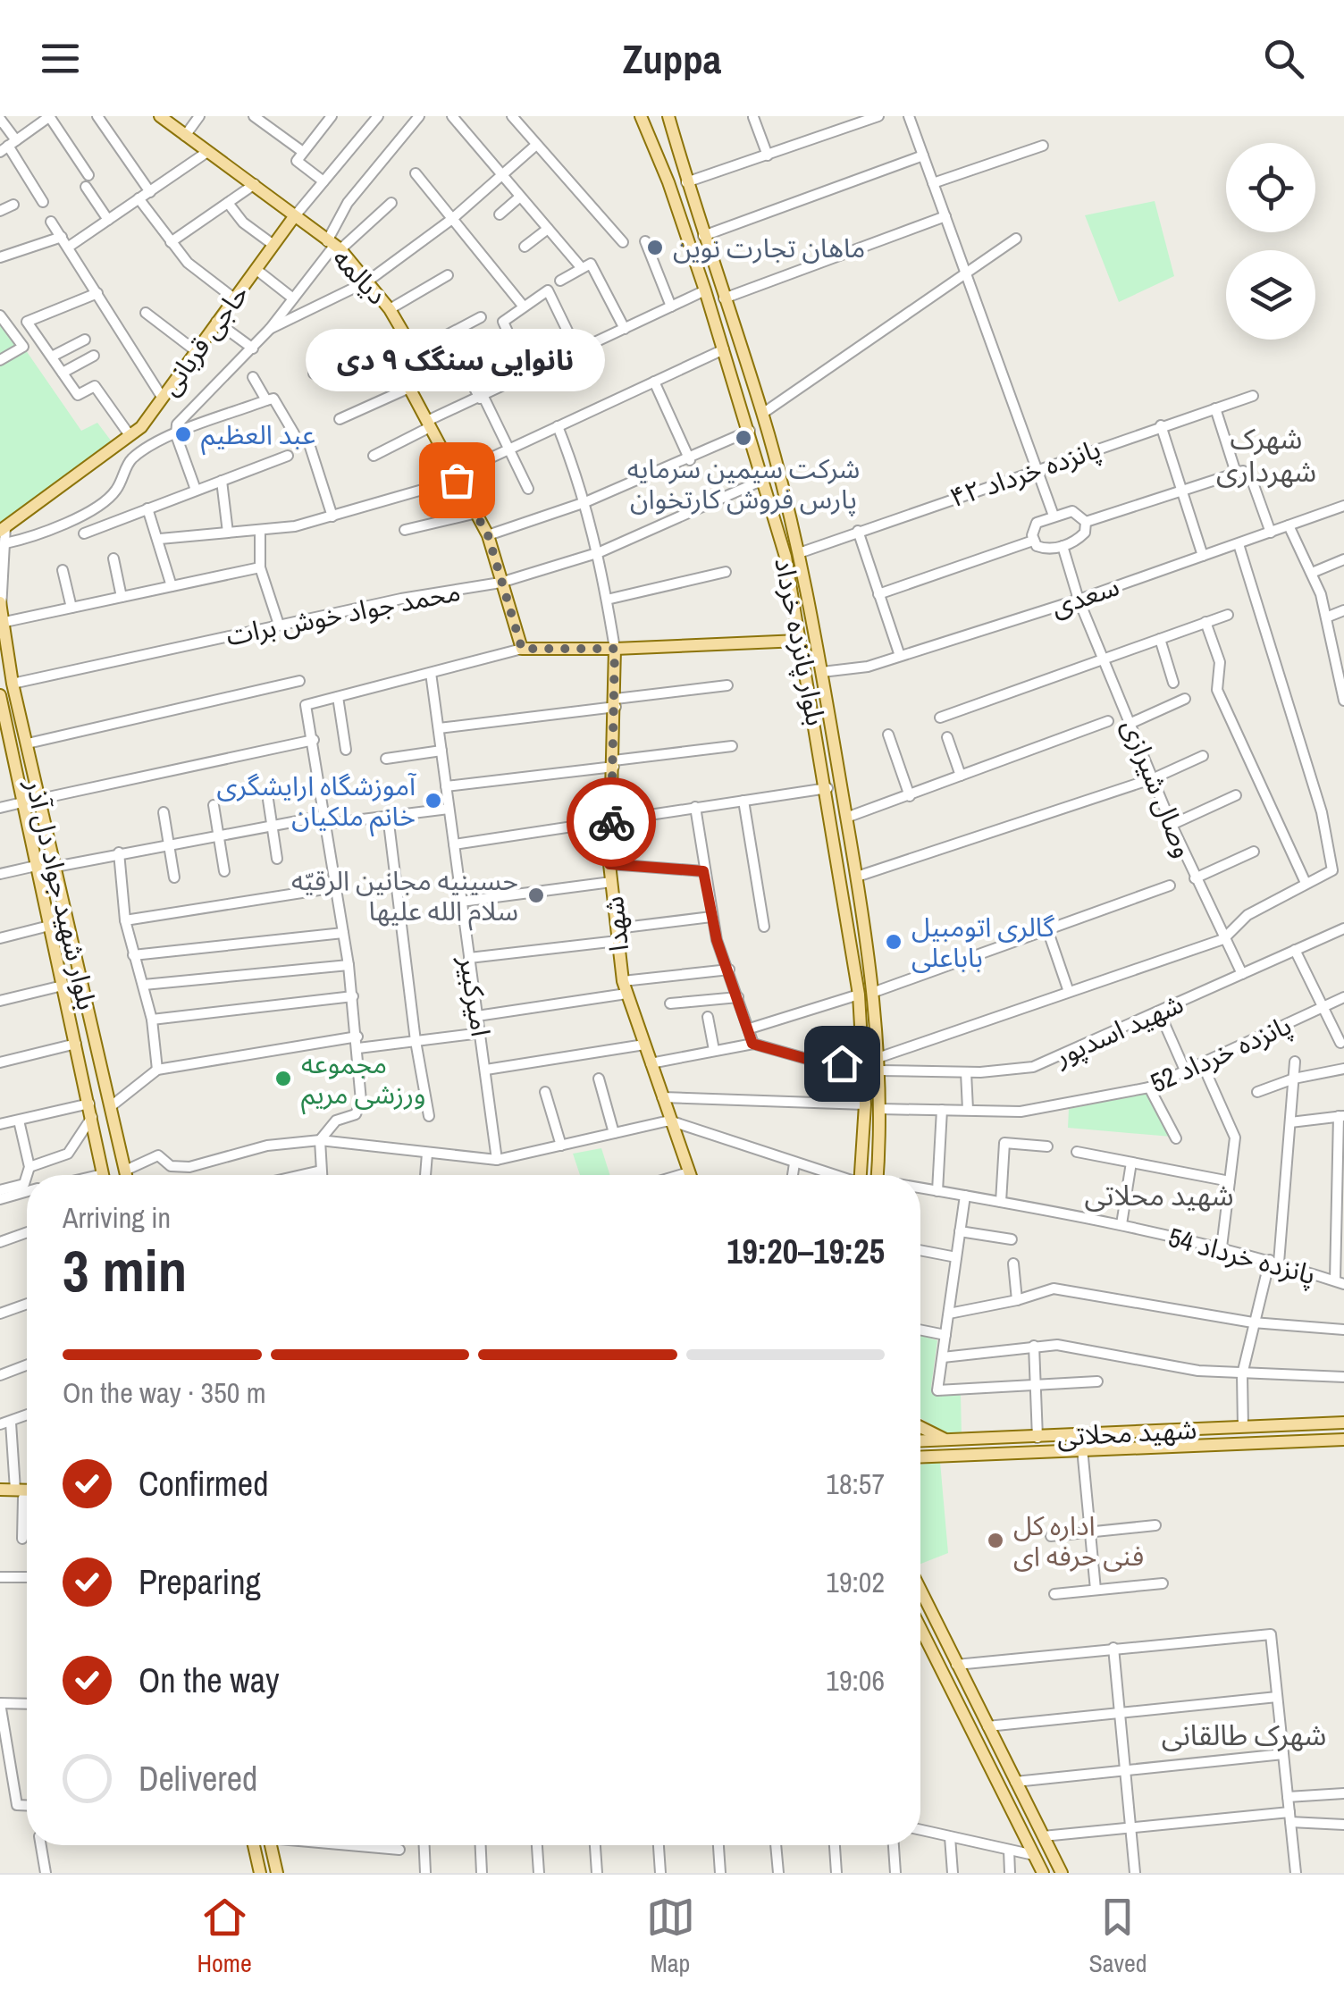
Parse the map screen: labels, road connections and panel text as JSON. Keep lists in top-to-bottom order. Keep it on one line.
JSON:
{"streets":{"main road":["دیالمه","حاجی قربانی","بلوار پانزده خرداد","بلوار شهید جواد دل آذر","شهدا","شهید محلاتی"],"street":["پانزده خرداد ۴۲","سعدی","محمد جواد خوش برات","وصال شیرازی","امیرکبیر","شهید اسدپور","پانزده خرداد 52","پانزده خرداد 54"]},"crossings":[["دیالمه","حاجی قربانی"],["پانزده خرداد ۴۲","بلوار پانزده خرداد"],["سعدی","بلوار پانزده خرداد"],["سعدی","وصال شیرازی"],["محمد جواد خوش برات","بلوار پانزده خرداد"],["محمد جواد خوش برات","بلوار شهید جواد دل آذر"],["بلوار پانزده خرداد","شهید اسدپور"],["بلوار پانزده خرداد","پانزده خرداد 52"],["وصال شیرازی","شهید اسدپور"]],"districts":["شهرک شهرداری","شهید محلاتی","شهرک طالقانی"],"places":["ماهان تجارت نوین","عبد العظيم","شرکت سیمین سرمایه پارس فروش کارتخوان","نانوایی سنگک ۹ دی","آموزشگاه ارایشگری خانم ملکیان","حسینیه مجانین الرقیّه سلام الله علیها","گالری اتومبیل باباعلی","مجموعه ورزشی مریم","اداره کل فنی حرفه ای"],"page":{"header":"Zuppa","bubble":"نانوایی سنگک ۹ دی","heading":["3 min","Arriving in","19:20–19:25"],"bar":"On the way · 350 m","list":[["Confirmed","18:57"],["Preparing","19:02"],["On the way","19:06"],"Delivered"],"tabs":["Home","Map","Saved"]}}
